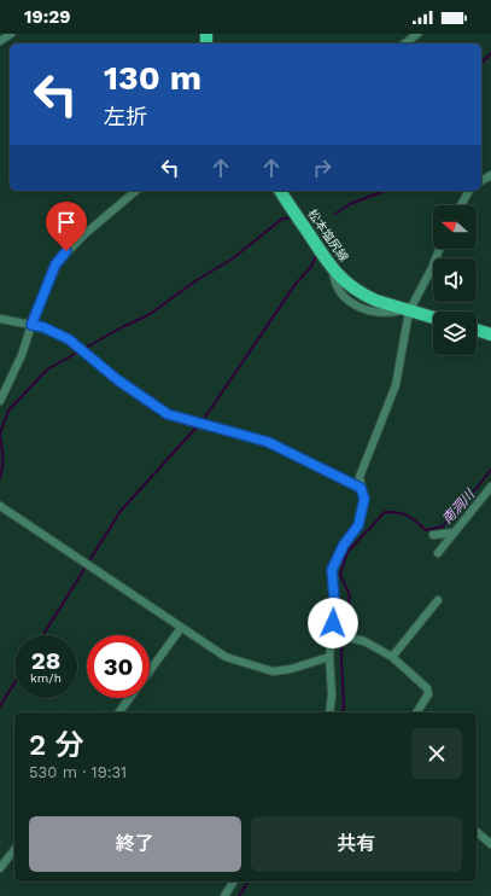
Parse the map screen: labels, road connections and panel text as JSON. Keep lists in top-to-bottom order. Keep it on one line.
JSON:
{"streets":{"main road":["松本塩尻線"]},"water":["南洞川"],"north":"left","page":{"status":"19:29","turn":["130 m","左折"],"speed":"28 km/h","limit":"30","heading":["2 分","530 m · 19:31"],"buttons":["終了","共有"]}}
